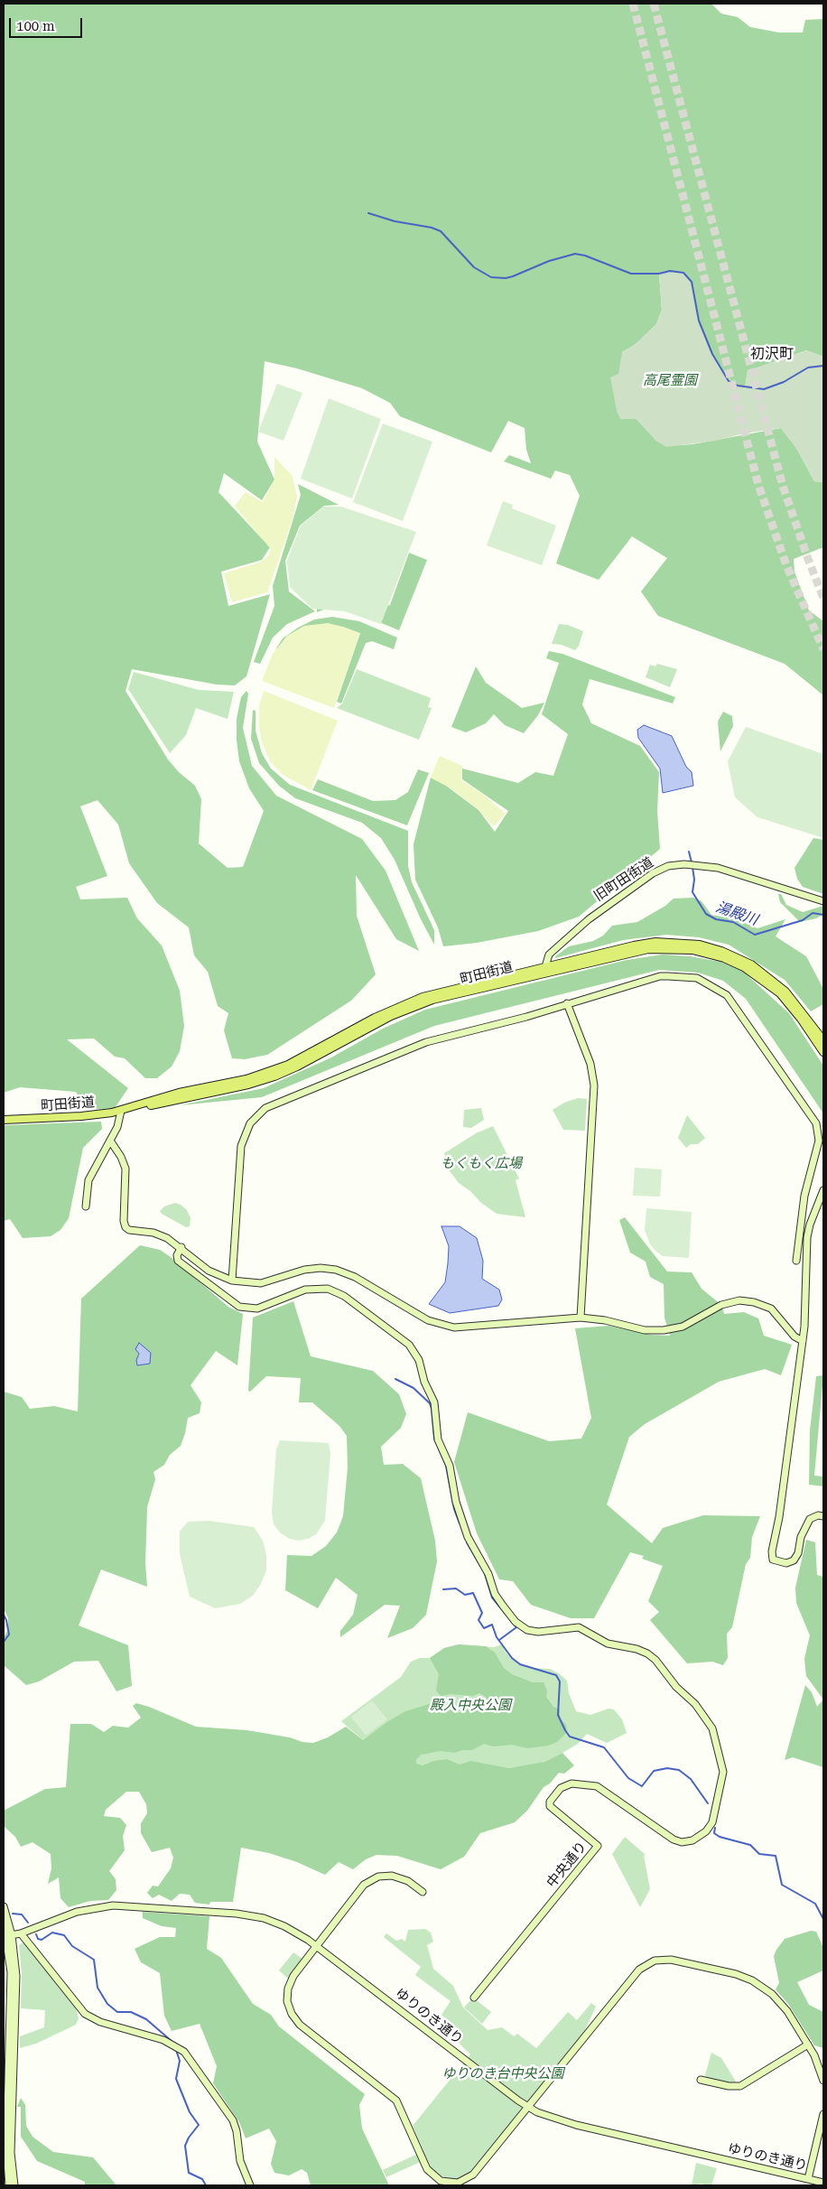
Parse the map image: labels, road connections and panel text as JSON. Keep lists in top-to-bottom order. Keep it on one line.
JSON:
{"streets":{"main road":["町田街道"],"street":["旧町田街道","中央通り","ゆりのき通り"]},"crossings":[["旧町田街道","町田街道"]],"districts":["初沢町"],"water":["湯殿川"],"parks":["高尾霊園","もくもく広場","殿入中央公園","ゆりのき台中央公園"],"scale_bar":"100 m"}
